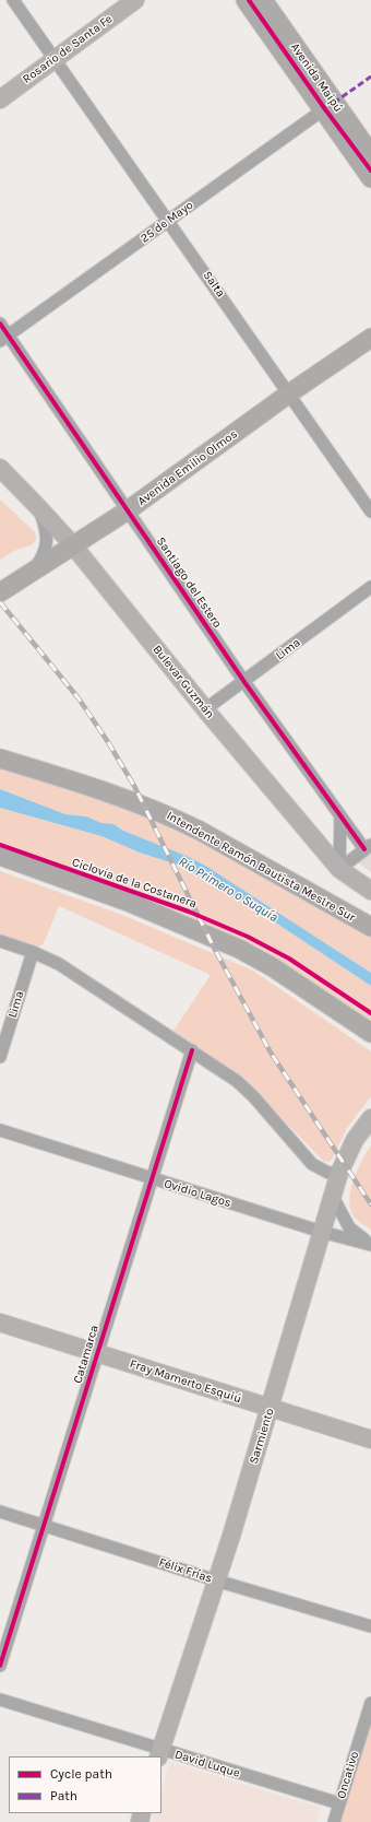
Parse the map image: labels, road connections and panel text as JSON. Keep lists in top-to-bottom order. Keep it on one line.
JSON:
{"streets":{"main road":["Rosario de Santa Fe","Avenida Maipú","Avenida Emilio Olmos","Bulevar Guzmán","Intendente Ramón Bautista Mestre Sur","Fray Mamerto Esquiú","Sarmiento"],"street":["25 de Mayo","Salta","Santiago del Estero","Lima","Ovidio Lagos","Catamarca","Félix Frías","David Luque","Oncativo"],"cycle path":["Ciclovía de la Costanera"]},"crossings":[["Rosario de Santa Fe","Salta"],["Avenida Maipú","25 de Mayo"],["25 de Mayo","Salta"],["25 de Mayo","Santiago del Estero"],["Salta","Avenida Emilio Olmos"],["Avenida Emilio Olmos","Santiago del Estero"],["Avenida Emilio Olmos","Bulevar Guzmán"],["Santiago del Estero","Lima"],["Lima","Bulevar Guzmán"],["Ovidio Lagos","Catamarca"],["Ovidio Lagos","Sarmiento"],["Catamarca","Fray Mamerto Esquiú"],["Catamarca","Félix Frías"],["Fray Mamerto Esquiú","Sarmiento"],["Sarmiento","Félix Frías"],["Sarmiento","David Luque"],["David Luque","Oncativo"]],"water":["Río Primero o Suquía"],"legend":["Cycle path","Path"]}
